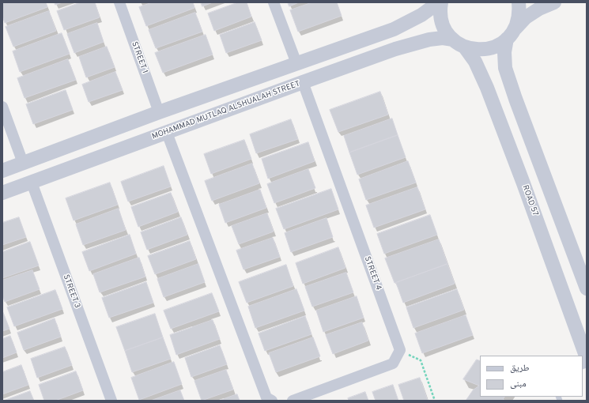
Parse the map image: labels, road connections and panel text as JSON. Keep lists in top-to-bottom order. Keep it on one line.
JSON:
{"streets":{"street":["STREET 1","MOHAMMAD MUTLAQ ALSHUALAH STREET","ROAD 57","STREET 4","STREET 3"]},"crossings":[["MOHAMMAD MUTLAQ ALSHUALAH STREET","STREET 4"],["MOHAMMAD MUTLAQ ALSHUALAH STREET","STREET 3"]],"legend":["طريق","مبنى"]}
